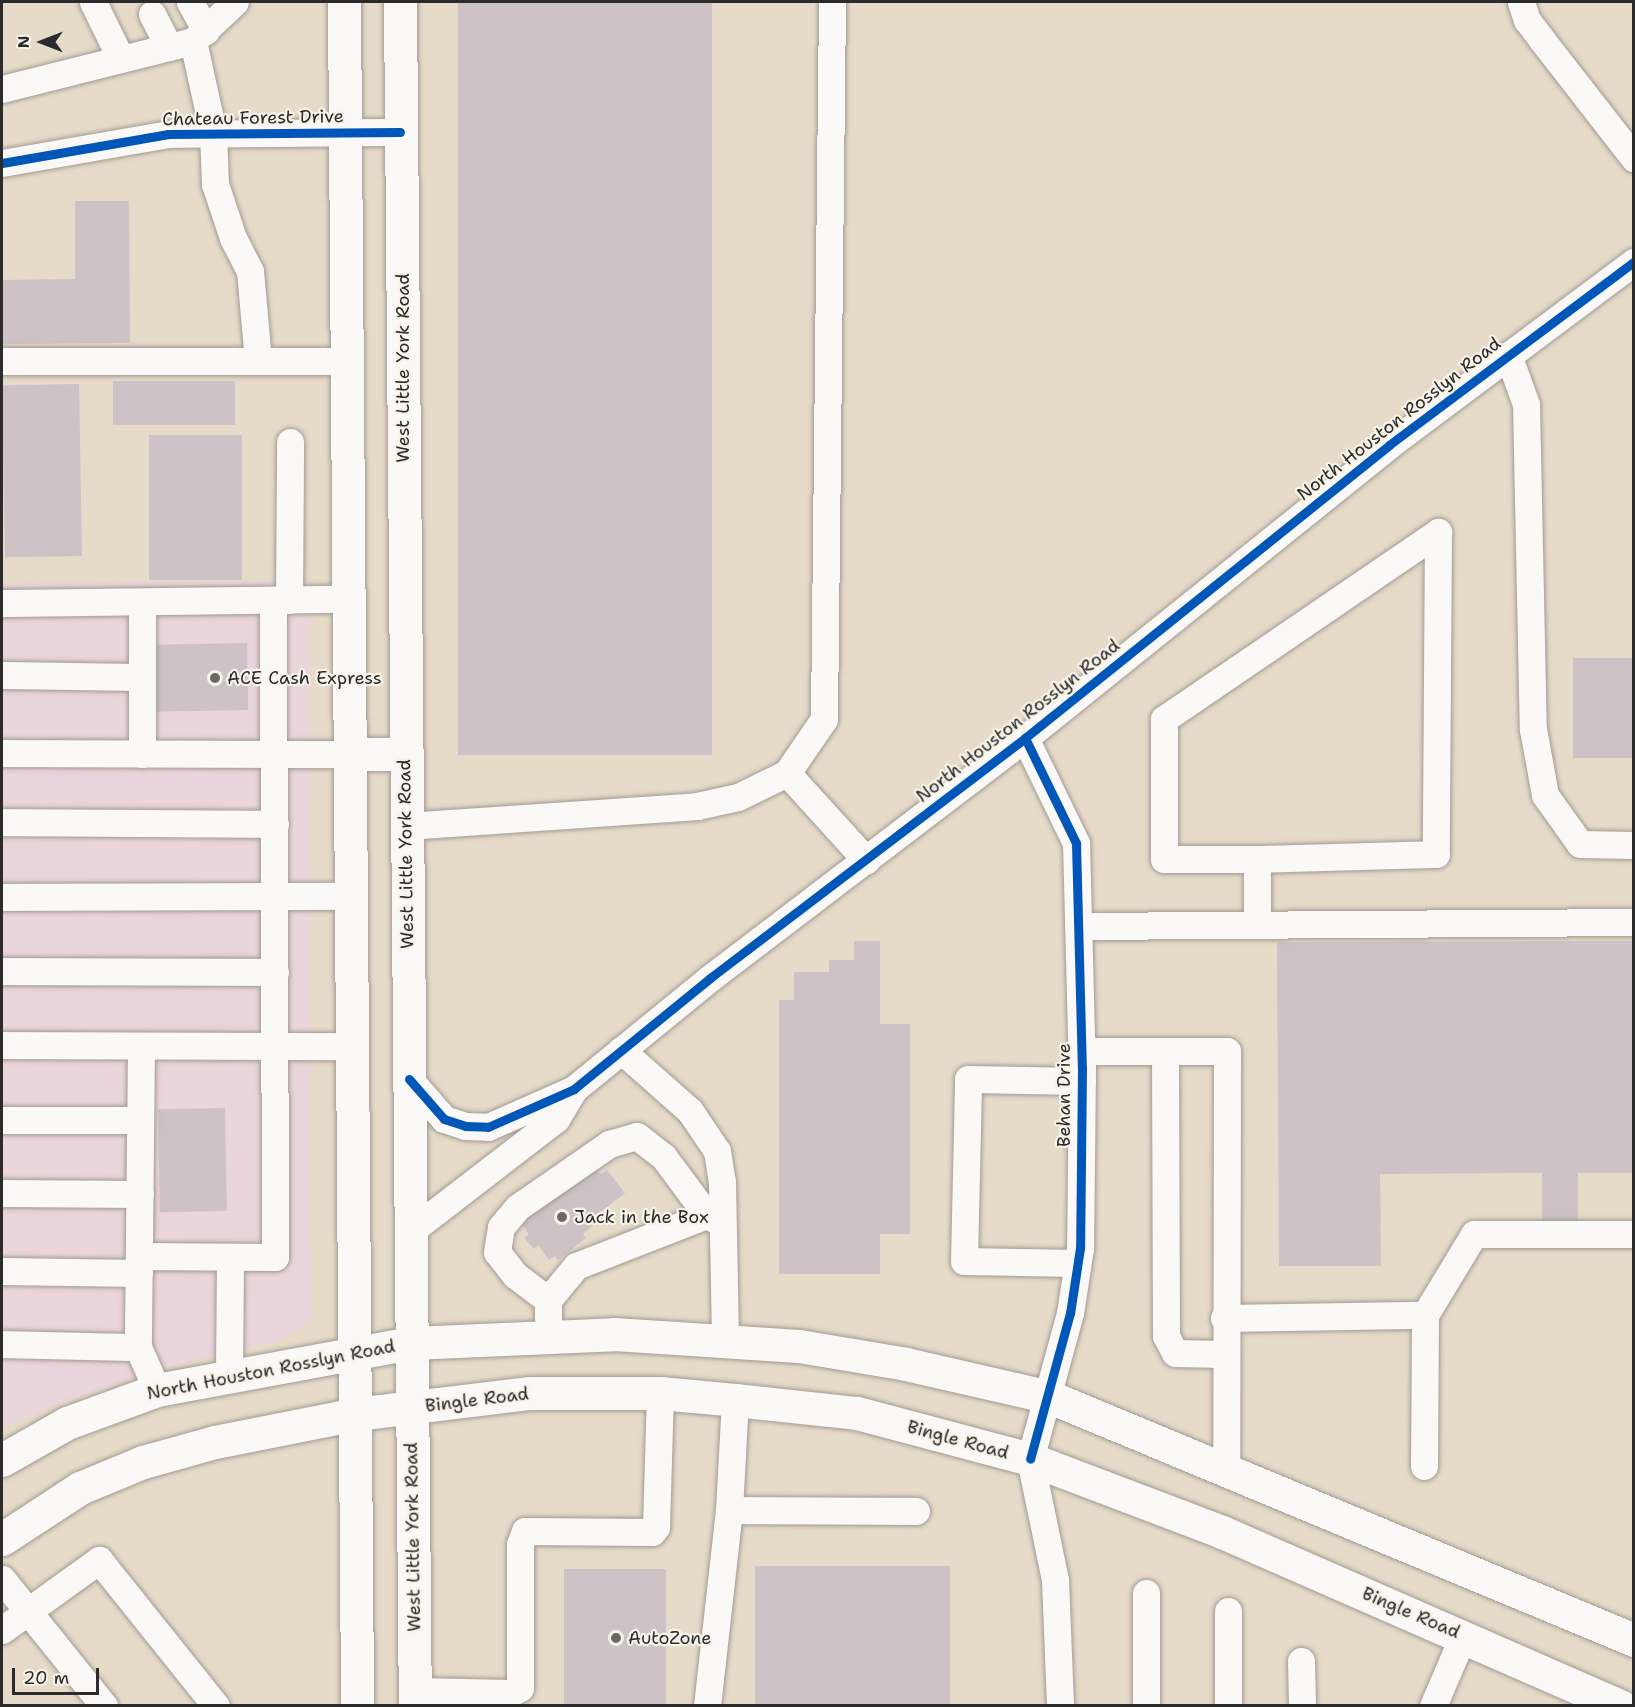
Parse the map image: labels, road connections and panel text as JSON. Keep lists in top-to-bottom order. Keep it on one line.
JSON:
{"streets":{"main road":["West Little York Road","North Houston Rosslyn Road","Bingle Road"],"street":["Chateau Forest Drive","Behan Drive"]},"crossings":[["Chateau Forest Drive","West Little York Road"],["West Little York Road","North Houston Rosslyn Road"],["West Little York Road","Bingle Road"],["North Houston Rosslyn Road","Behan Drive"],["Behan Drive","Bingle Road"]],"places":["ACE Cash Express","Jack in the Box","AutoZone"],"scale_bar":"20 m","north":"left"}
